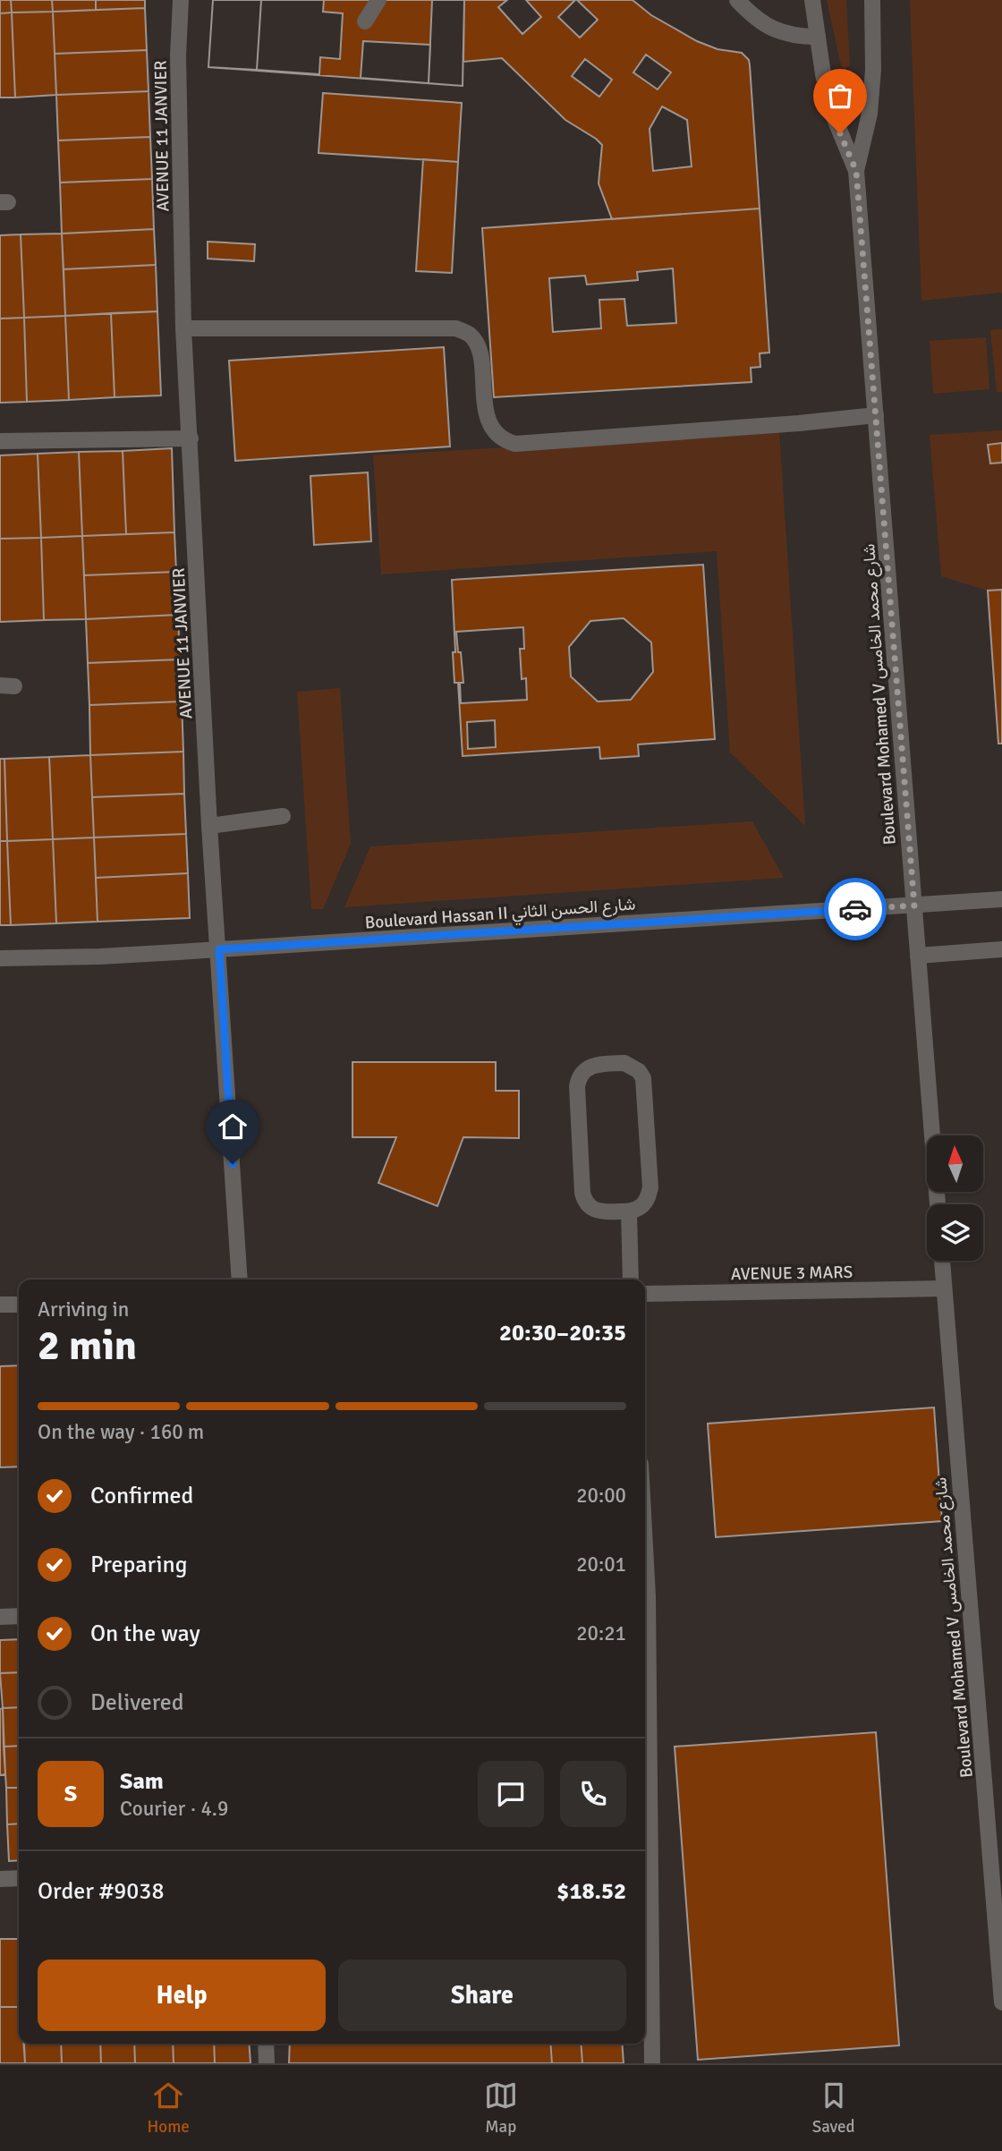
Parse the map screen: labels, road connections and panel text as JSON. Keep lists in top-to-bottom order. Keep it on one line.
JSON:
{"streets":{"street":["AVENUE 11 JANVIER","Boulevard Mohamed V شارع محمد الخامس","Boulevard Hassan II شارع الحسن الثاني","AVENUE 3 MARS"]},"crossings":[["AVENUE 11 JANVIER","Boulevard Hassan II شارع الحسن الثاني"],["Boulevard Mohamed V شارع محمد الخامس","Boulevard Hassan II شارع الحسن الثاني"],["Boulevard Mohamed V شارع محمد الخامس","AVENUE 3 MARS"]],"north":"top","page":{"heading":["2 min","Arriving in","20:30–20:35"],"panel":["Sam","Courier · 4.9","Order #9038","$18.52"],"bar":"On the way · 160 m","list":[["Confirmed","20:00"],["Preparing","20:01"],["On the way","20:21"],"Delivered"],"round":"S","buttons":["Help","Share"],"tabs":["Home","Map","Saved"]}}
